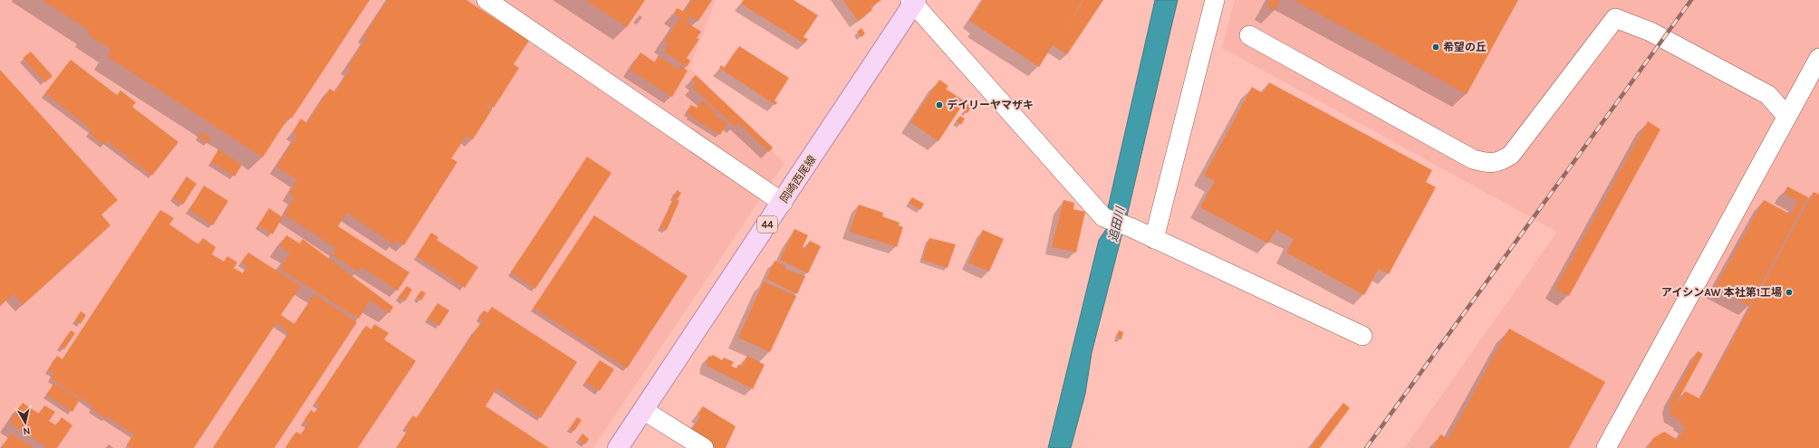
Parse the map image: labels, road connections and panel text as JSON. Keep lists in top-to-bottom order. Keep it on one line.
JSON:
{"streets":{"main road":["岡崎西尾線","44"]},"water":["追田川"],"places":["希望の丘","デイリーヤマザキ","アイシンAW 本社第1工場"],"north":"bottom"}
